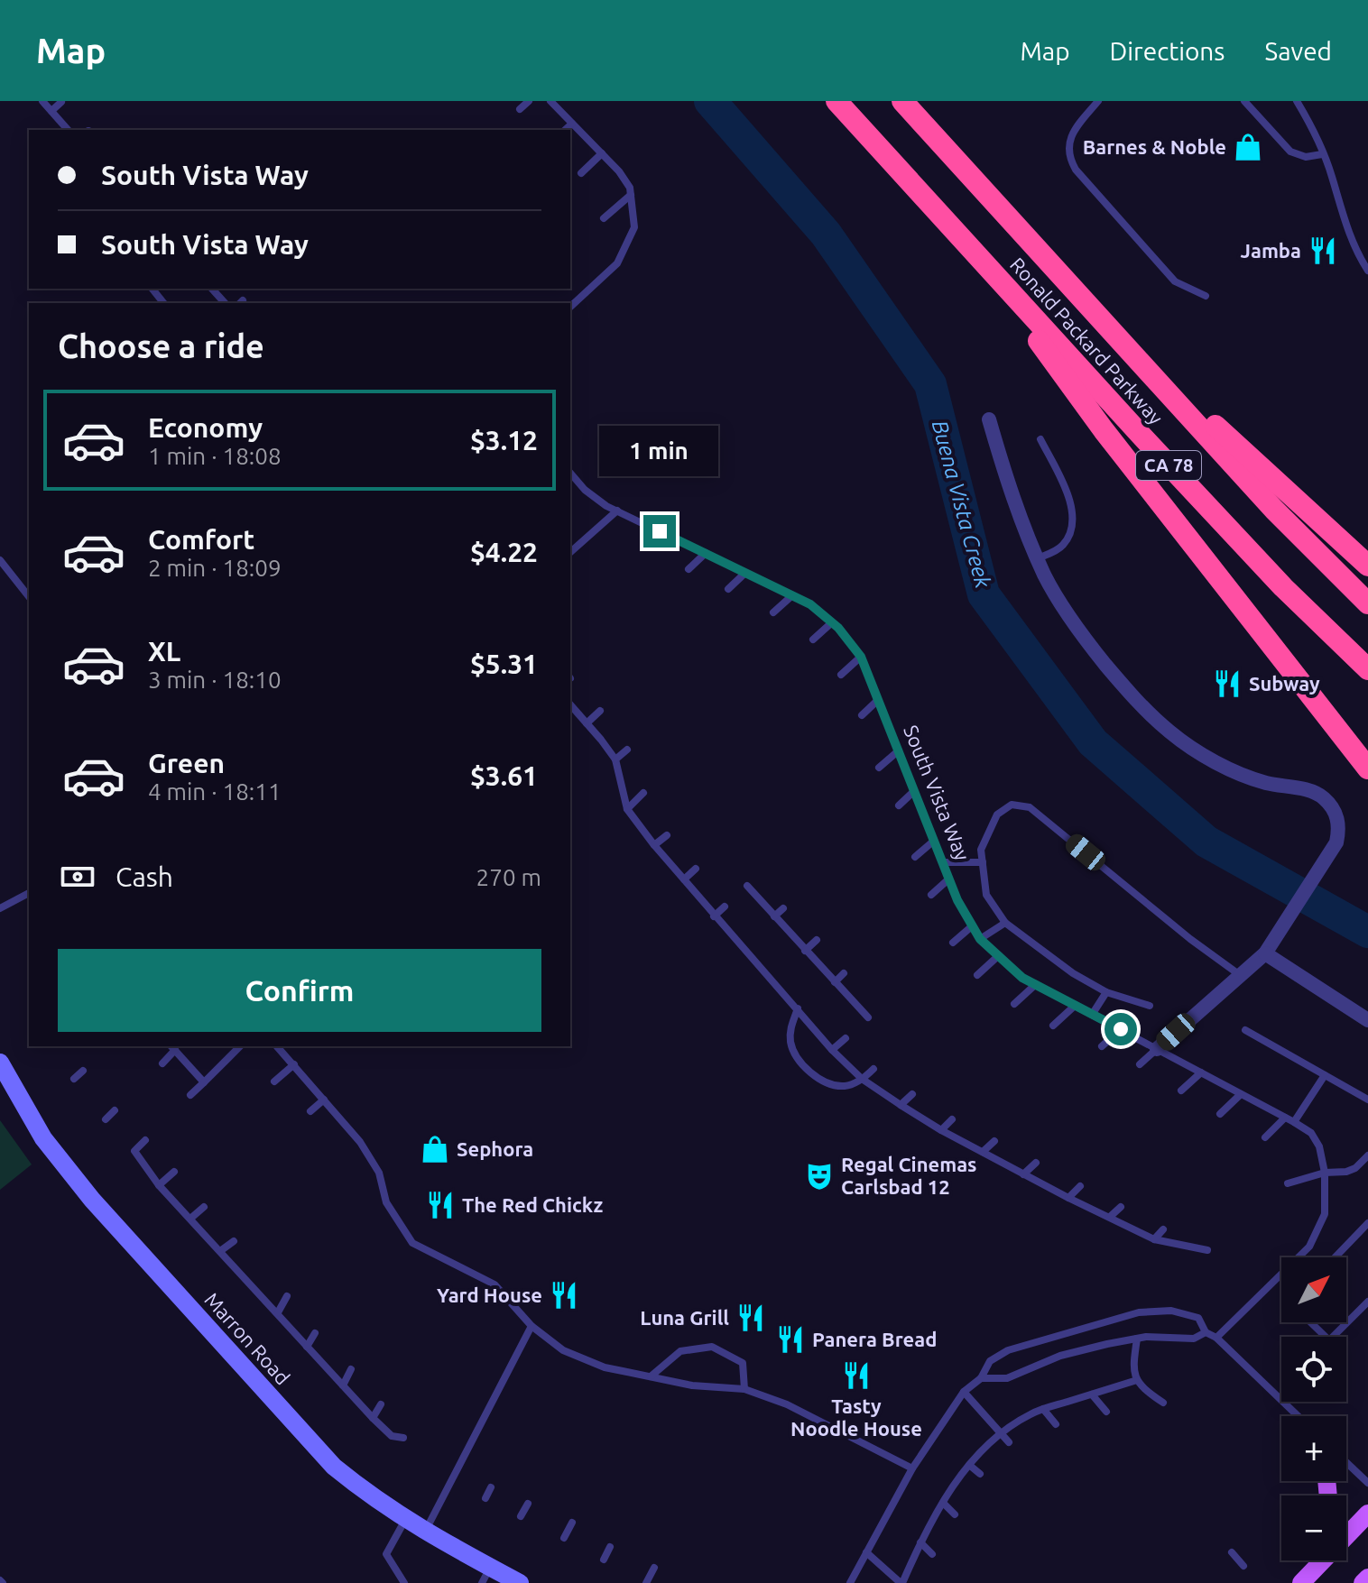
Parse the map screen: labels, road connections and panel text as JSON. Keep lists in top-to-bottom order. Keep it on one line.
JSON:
{"streets":{"highway":["Ronald Packard Parkway","CA 78"],"main road":["Marron Road"],"lane":["South Vista Way"]},"water":["Buena Vista Creek"],"places":{"shop":["Barnes & Noble","Sephora"],"restaurant":["Jamba","Subway","The Red Chickz","Yard House","Luna Grill","Panera Bread","Tasty Noodle House"],"theatre":["Regal Cinemas Carlsbad 12"]},"north":"top right","page":{"header":"Map","nav":["Map","Directions","Saved"],"banner":["South Vista Way","South Vista Way"],"heading":"Choose a ride","list":[{"name":"Economy","note":"1 min · 18:08","value":"$3.12"},{"name":"Comfort","note":"2 min · 18:09","value":"$4.22"},{"name":"XL","note":"3 min · 18:10","value":"$5.31"},{"name":"Green","note":"4 min · 18:11","value":"$3.61"}],"bubble":"1 min","pay":["Cash","270 m"],"buttons":"Confirm","map_buttons":["+","−"]}}
